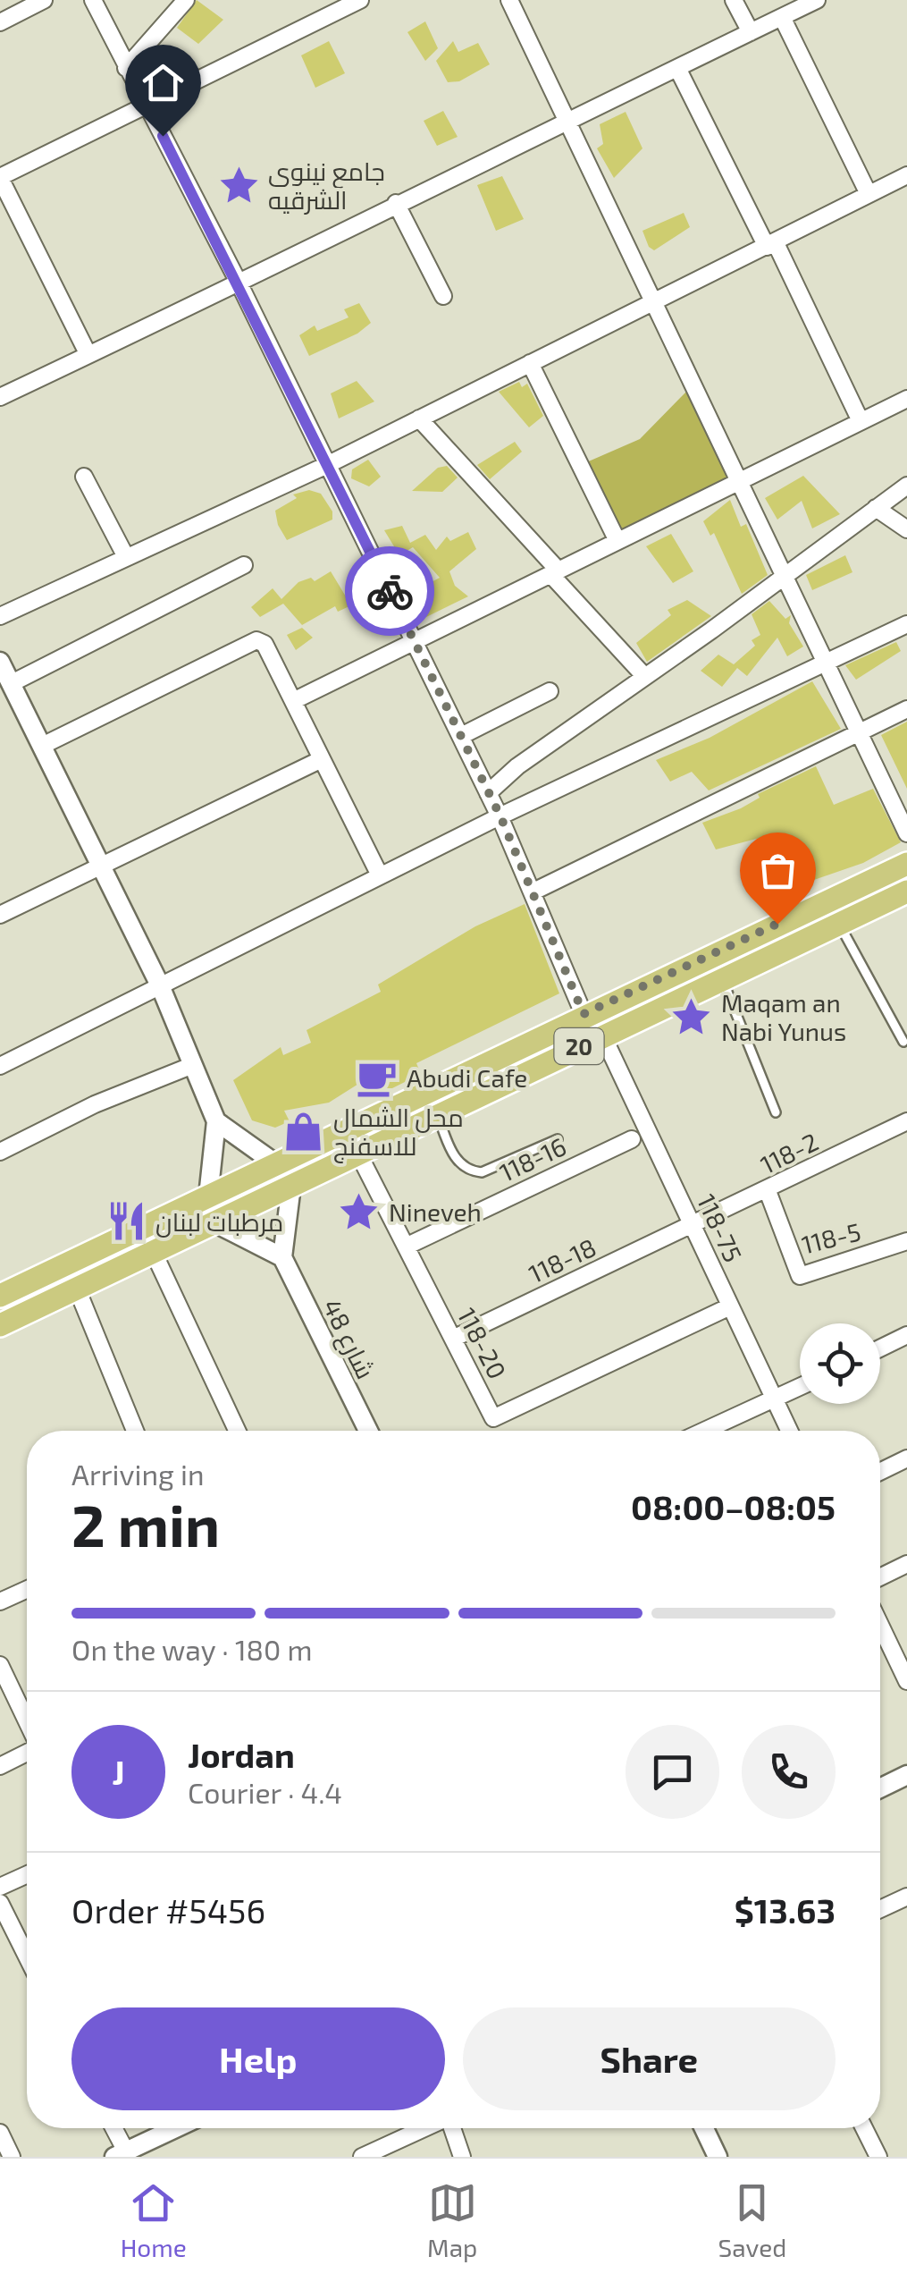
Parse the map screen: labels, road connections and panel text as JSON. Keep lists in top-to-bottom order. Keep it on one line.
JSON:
{"streets":{"main road":["20"],"street":["118-2","118-16","118-75","118-5","118-18","شارع 48","118-20"]},"crossings":[["20","118-75"],["20","118-20"],["118-2","118-75"],["118-2","118-5"],["118-2","118-18"],["118-16","118-20"],["118-75","118-18"],["118-75","118-20"],["118-18","118-20"]],"places":{"place":["جامع نينوى الشرقيه","Maqam an Nabi Yunus","Nineveh"],"cafe":["Abudi Cafe"],"shop":["محل الشمال للاسفنج"],"restaurant":["مرطبات لبنان"]},"page":{"heading":["2 min","Arriving in","08:00–08:05"],"panel":["Jordan","Courier · 4.4","Order #5456","$13.63"],"bar":"On the way · 180 m","round":"J","buttons":["Help","Share"],"tabs":["Home","Map","Saved"]}}
